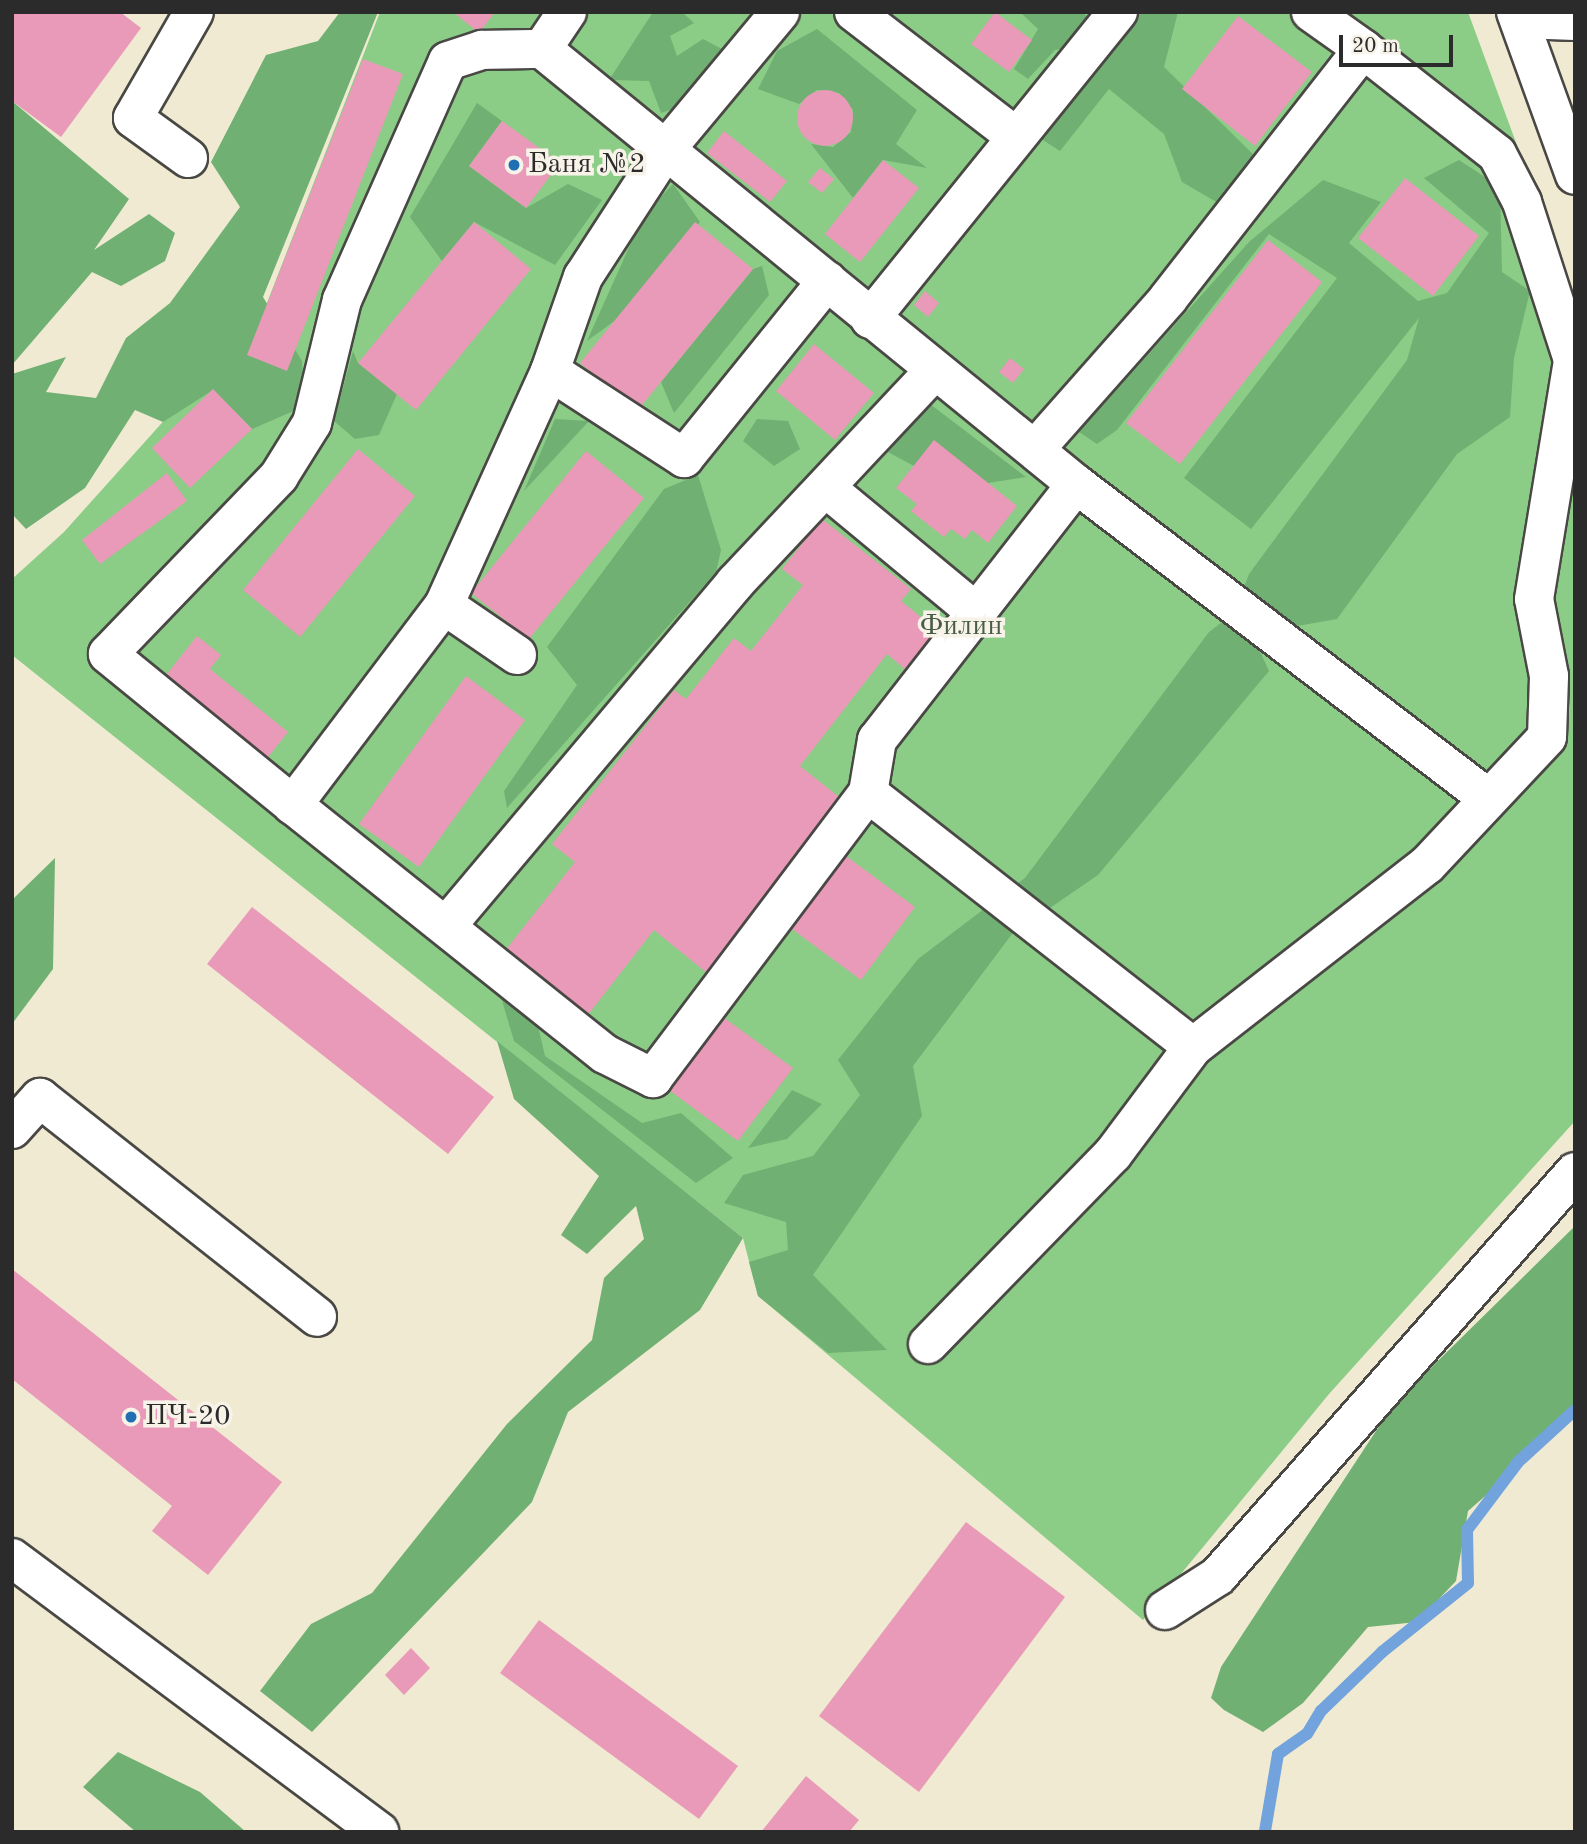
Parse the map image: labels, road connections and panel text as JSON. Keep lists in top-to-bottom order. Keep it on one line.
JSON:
{"parks":["Филин"],"places":["Баня №2","ПЧ-20"],"scale_bar":"20 m"}
